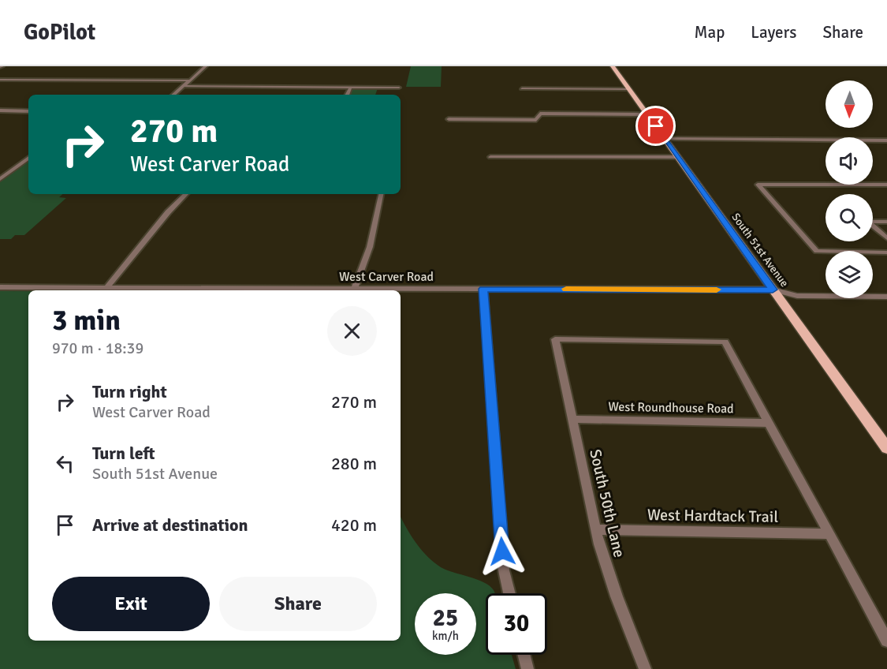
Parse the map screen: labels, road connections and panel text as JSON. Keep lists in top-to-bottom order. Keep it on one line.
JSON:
{"streets":{"main road":["South 51st Avenue"],"street":["West Carver Road","West Roundhouse Road","South 50th Lane","West Hardtack Trail"]},"crossings":[["South 51st Avenue","West Carver Road"],["West Roundhouse Road","South 50th Lane"],["South 50th Lane","West Hardtack Trail"]],"north":"bottom","page":{"header":"GoPilot","nav":["Map","Layers","Share"],"turn":["270 m","West Carver Road"],"heading":["3 min","970 m · 18:39"],"list":[{"name":"Turn right","note":"West Carver Road","value":"270 m"},{"name":"Turn left","note":"South 51st Avenue","value":"280 m"},{"name":"Arrive at destination","value":"420 m"}],"buttons":["Exit","Share"],"speed":"25 km/h","limit":"30"}}
